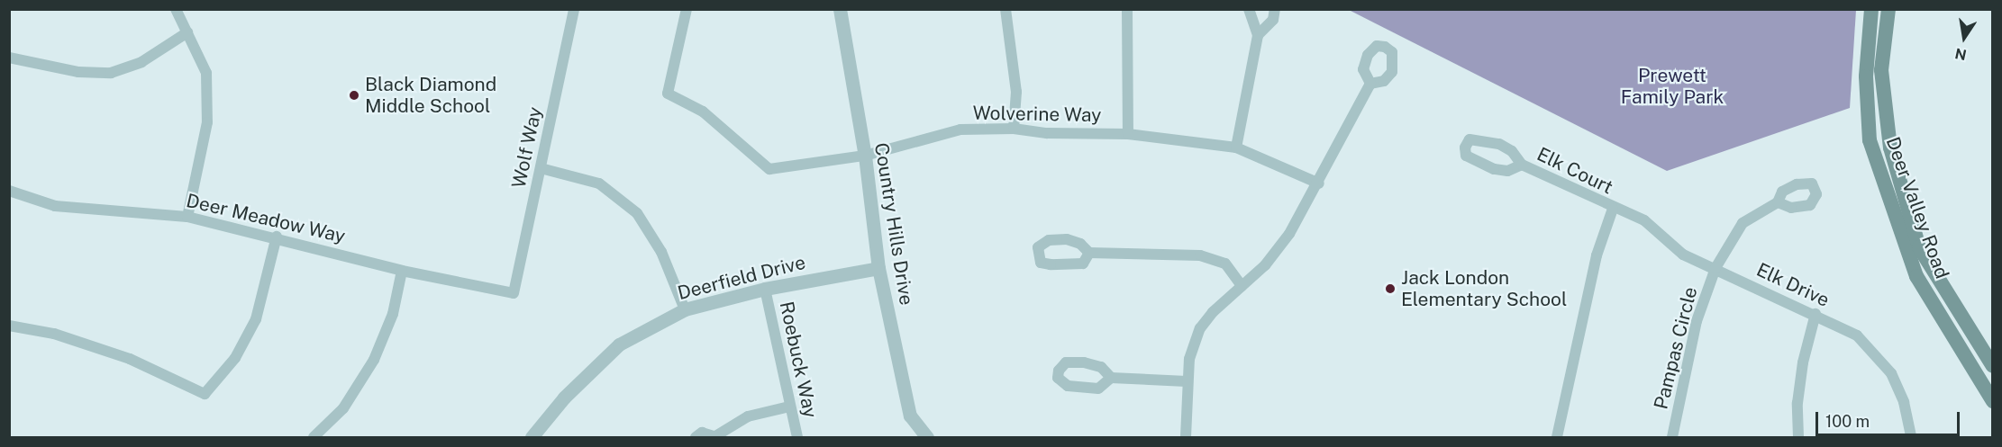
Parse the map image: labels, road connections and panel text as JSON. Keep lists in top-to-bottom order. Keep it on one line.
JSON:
{"streets":{"main road":["Deer Valley Road"],"street":["Wolverine Way","Wolf Way","Elk Court","Deer Meadow Way","Country Hills Drive","Deerfield Drive","Elk Drive","Pampas Circle","Roebuck Way"]},"crossings":[["Wolverine Way","Country Hills Drive"],["Wolf Way","Deer Meadow Way"],["Elk Court","Elk Drive"],["Country Hills Drive","Deerfield Drive"],["Deerfield Drive","Roebuck Way"],["Elk Drive","Pampas Circle"]],"parks":["Prewett Family Park"],"places":["Black Diamond Middle School","Jack London Elementary School"],"scale_bar":"100 m","north":"bottom"}
